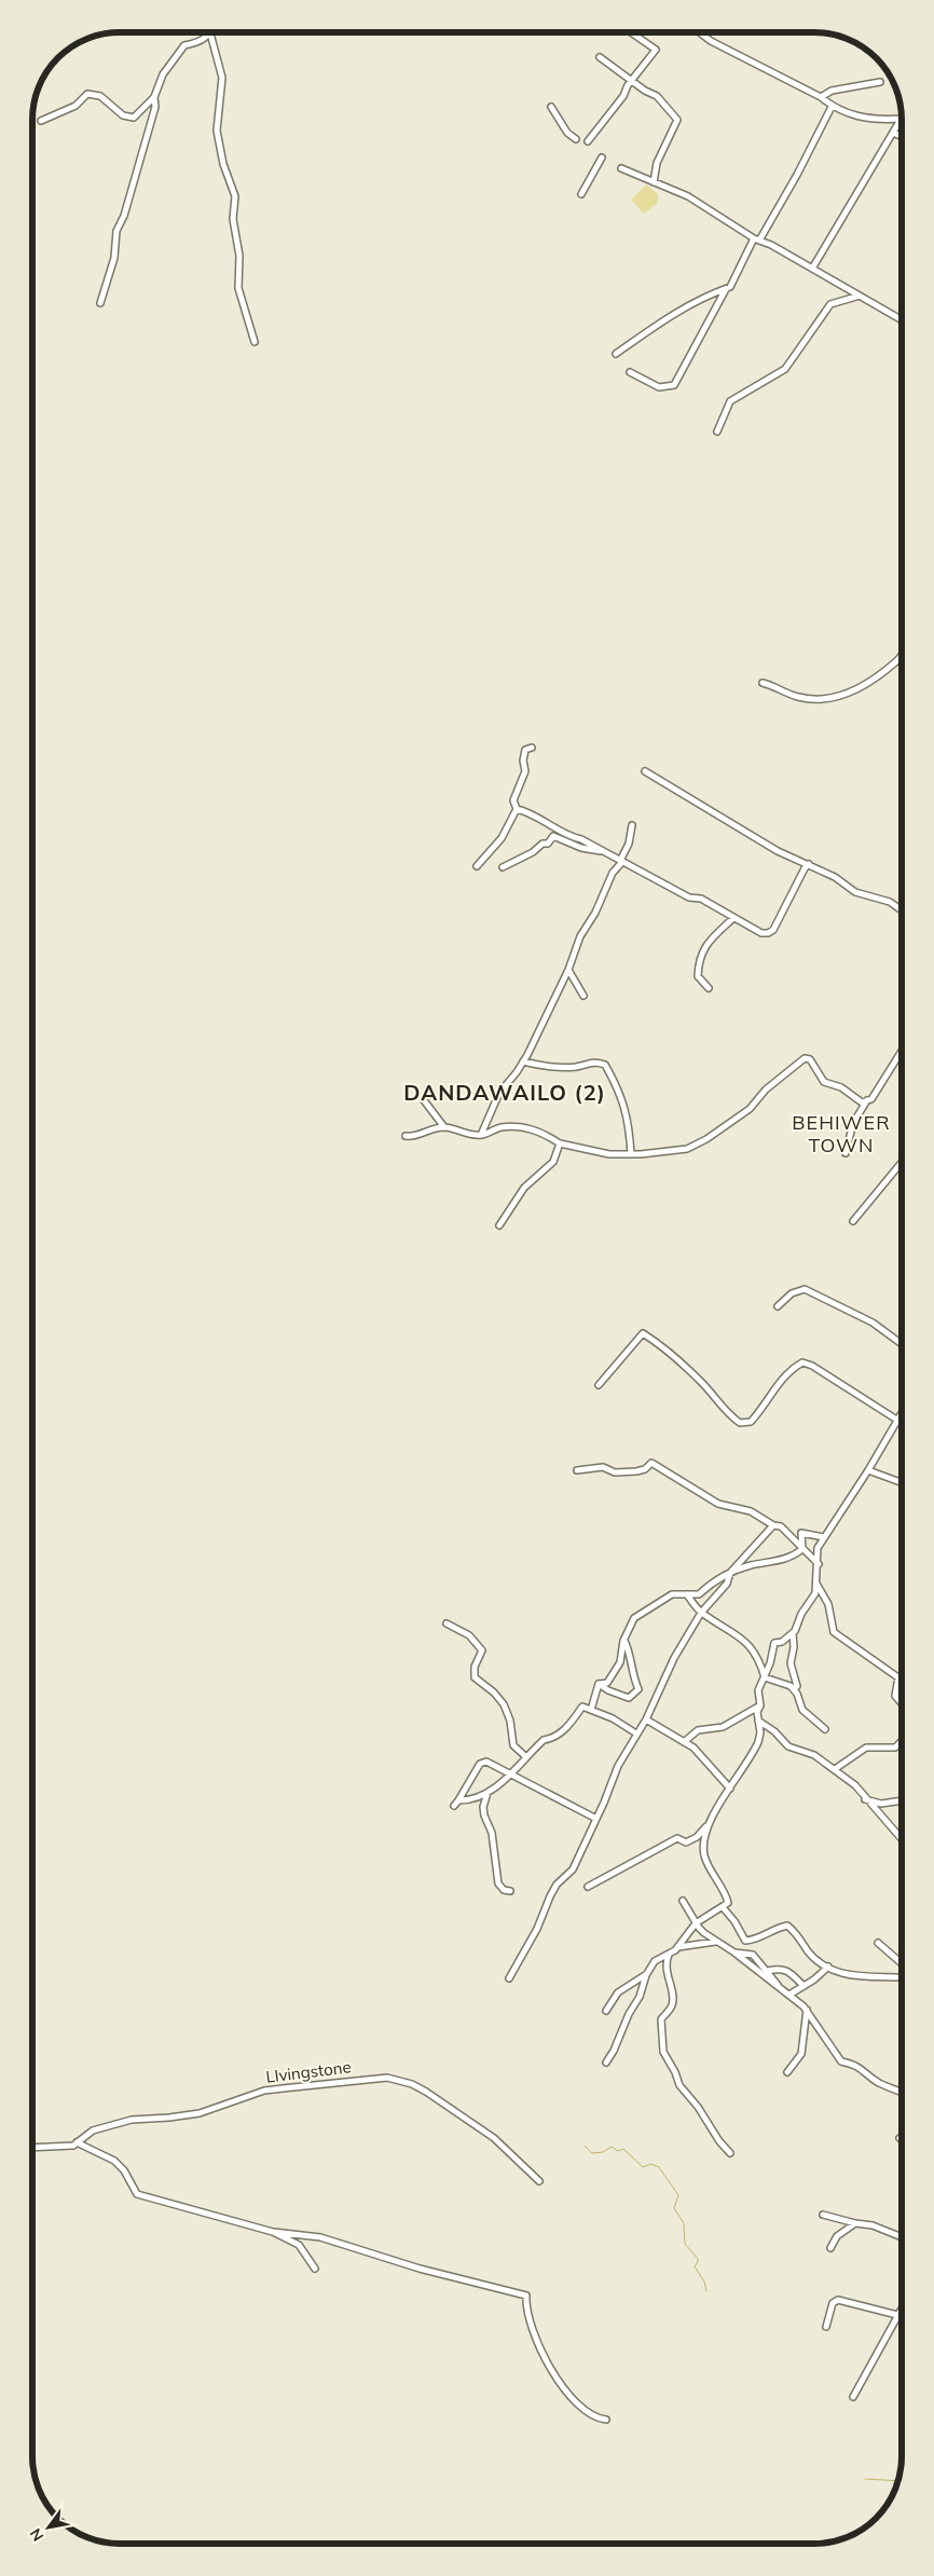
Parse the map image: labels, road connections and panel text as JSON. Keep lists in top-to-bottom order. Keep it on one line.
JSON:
{"streets":{"street":["LIvingstone"]},"districts":["DANDAWAILO (2)","BEHIWER TOWN"],"north":"bottom left"}
